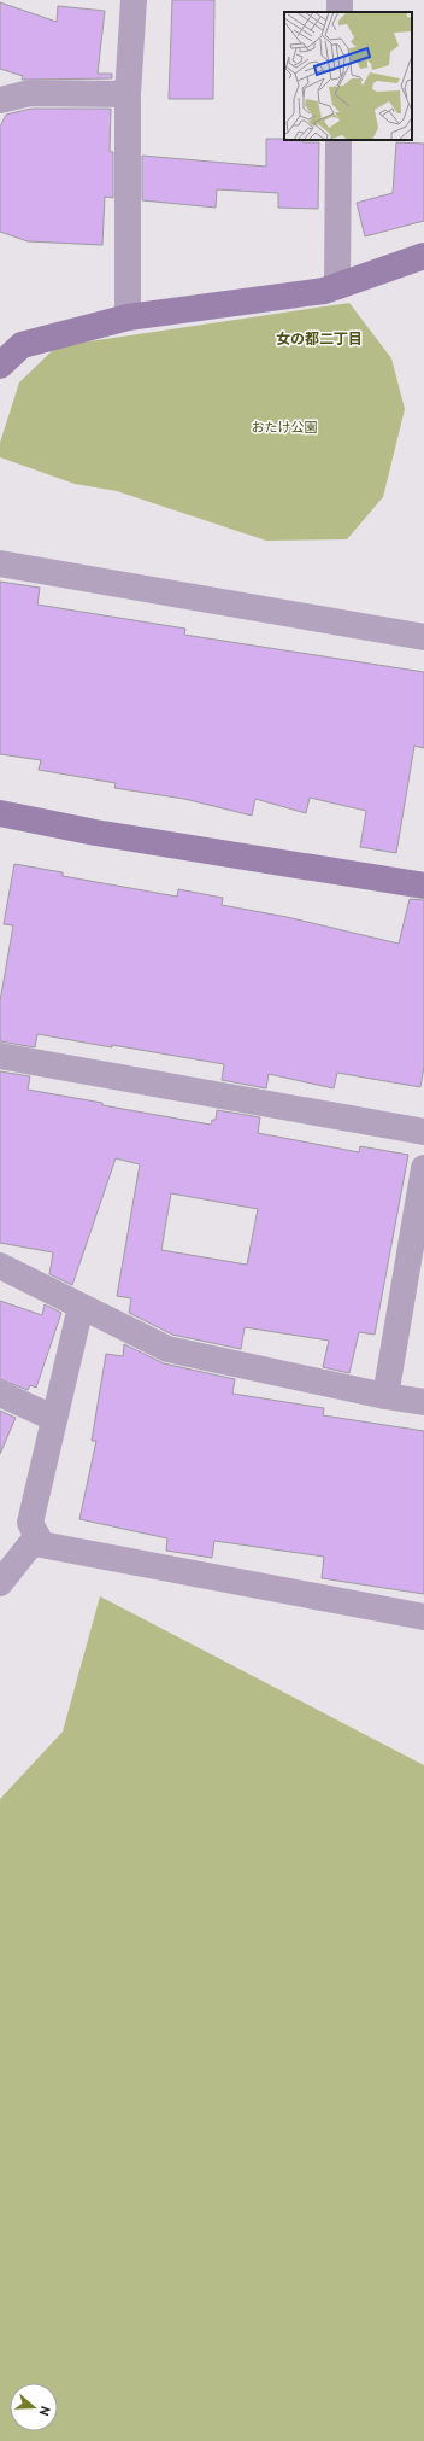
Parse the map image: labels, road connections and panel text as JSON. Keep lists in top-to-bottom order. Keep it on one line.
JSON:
{"districts":["女の都二丁目"],"parks":["おたけ公園"],"north":"right"}
